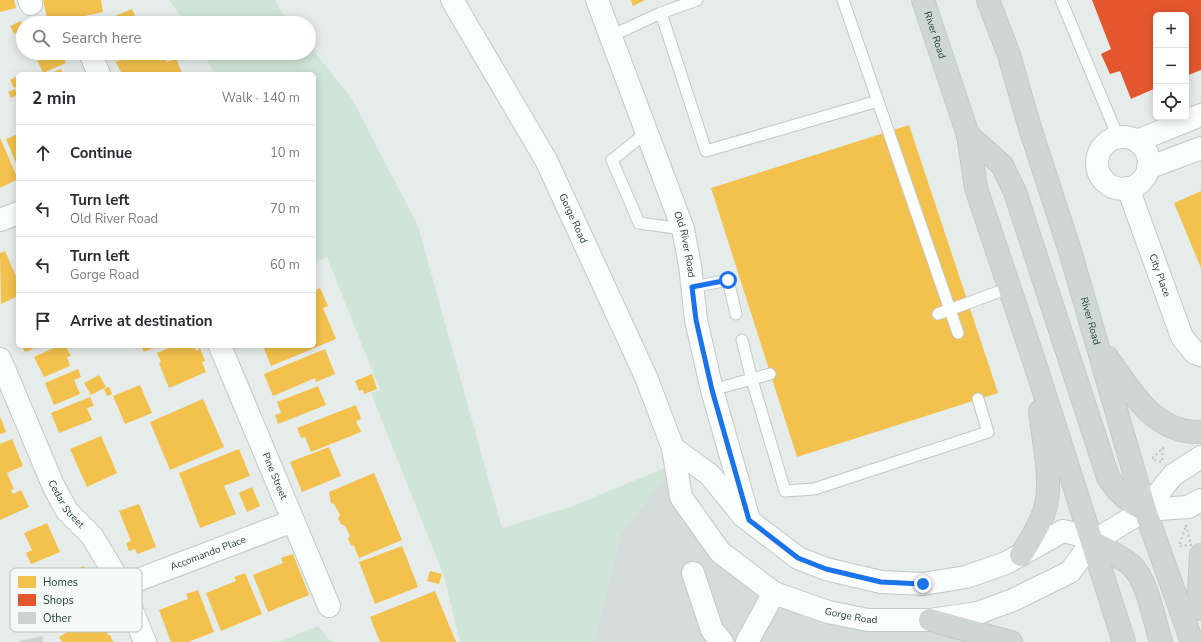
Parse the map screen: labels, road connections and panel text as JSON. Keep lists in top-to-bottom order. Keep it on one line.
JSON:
{"streets":{"main road":["River Road"],"street":["Gorge Road","Old River Road","City Place","Pine Street","Cedar Street","Accomando Place"]},"crossings":[["River Road","Gorge Road"],["Pine Street","Accomando Place"]],"legend":["Homes","Shops","Other"],"page":{"map_buttons":["+","−"],"search":"Search here","heading":["2 min","Walk · 140 m"],"list":[["Continue","10 m"],["Turn left","Old River Road","70 m"],["Turn left","Gorge Road","60 m"],"Arrive at destination"]}}
